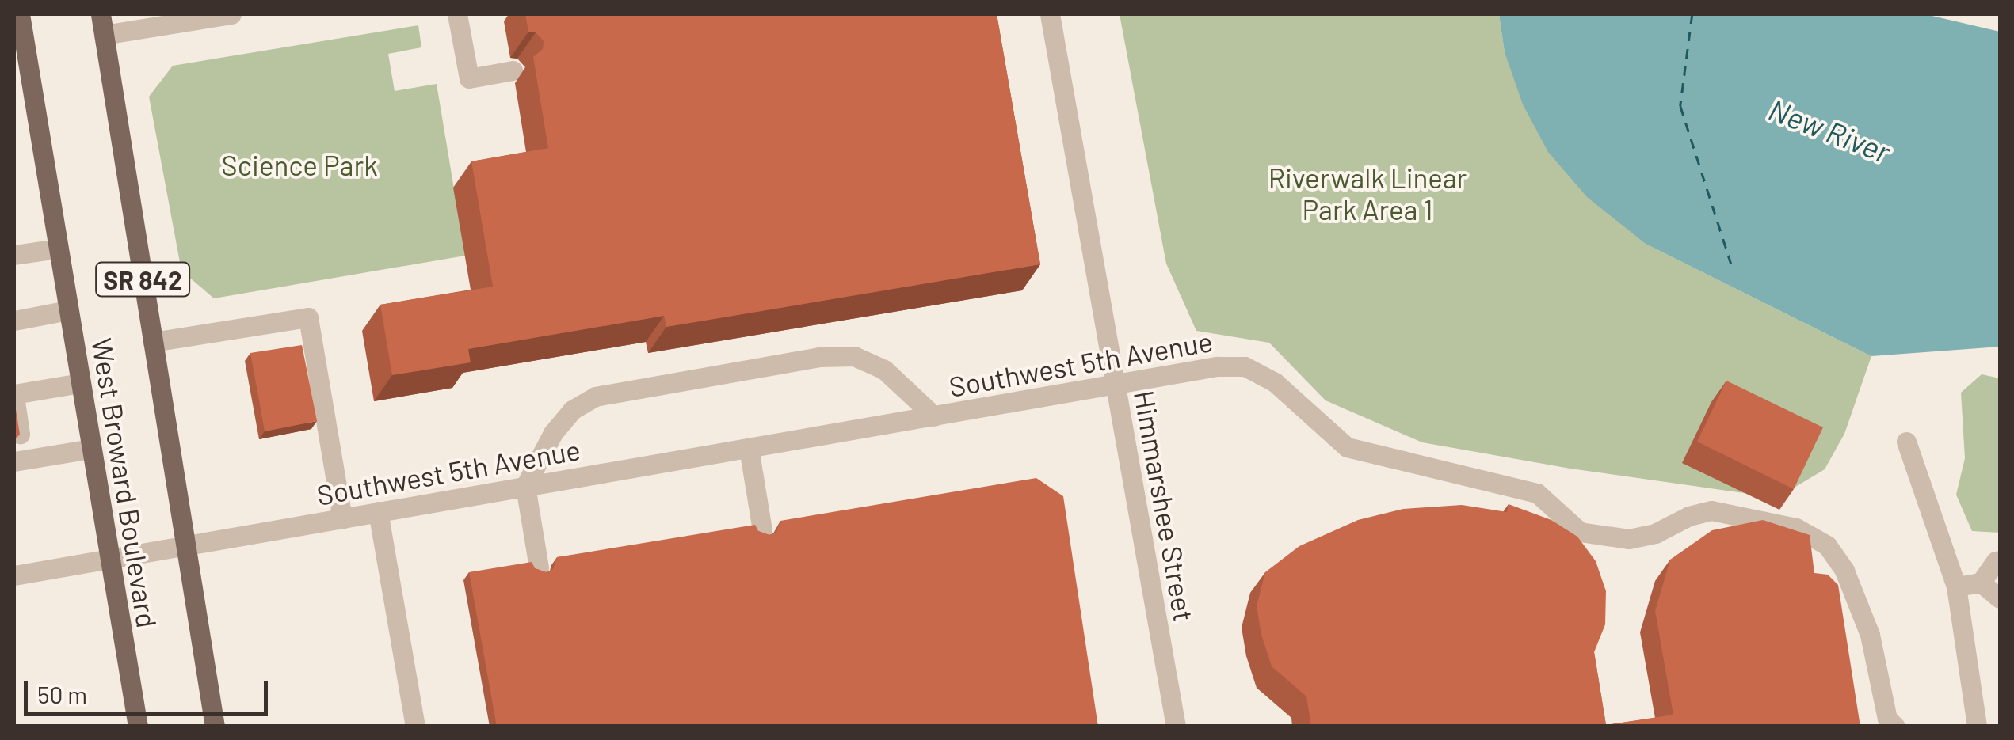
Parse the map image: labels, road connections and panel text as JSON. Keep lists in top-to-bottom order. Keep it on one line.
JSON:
{"streets":{"main road":["SR 842","West Broward Boulevard"],"street":["Southwest 5th Avenue","Himmarshee Street"]},"crossings":[["Southwest 5th Avenue","West Broward Boulevard"],["Southwest 5th Avenue","Himmarshee Street"]],"water":["New River"],"parks":["Science Park","Riverwalk Linear Park Area 1"],"scale_bar":"50 m"}
